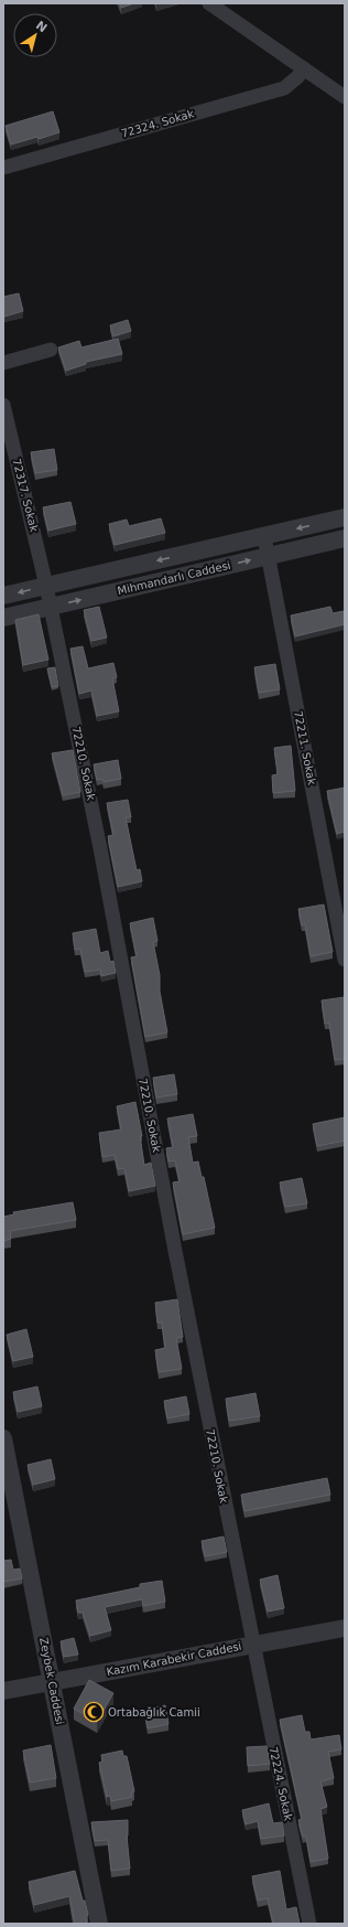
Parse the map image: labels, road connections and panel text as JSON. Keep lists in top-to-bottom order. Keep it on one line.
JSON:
{"streets":{"street":["72324. Sokak","72317. Sokak","Mihmandarlı Caddesi","72211. Sokak","72210. Sokak","Kazım Karabekir Caddesi","Zeybek Caddesi","72224. Sokak"]},"crossings":[["72317. Sokak","Mihmandarlı Caddesi"],["72317. Sokak","72210. Sokak"],["Mihmandarlı Caddesi","72211. Sokak"],["Mihmandarlı Caddesi","72210. Sokak"],["72210. Sokak","Kazım Karabekir Caddesi"],["72210. Sokak","72224. Sokak"],["Kazım Karabekir Caddesi","Zeybek Caddesi"],["Kazım Karabekir Caddesi","72224. Sokak"]],"places":{"mosque":["Ortabağlık Camii"]},"north":"top right"}
